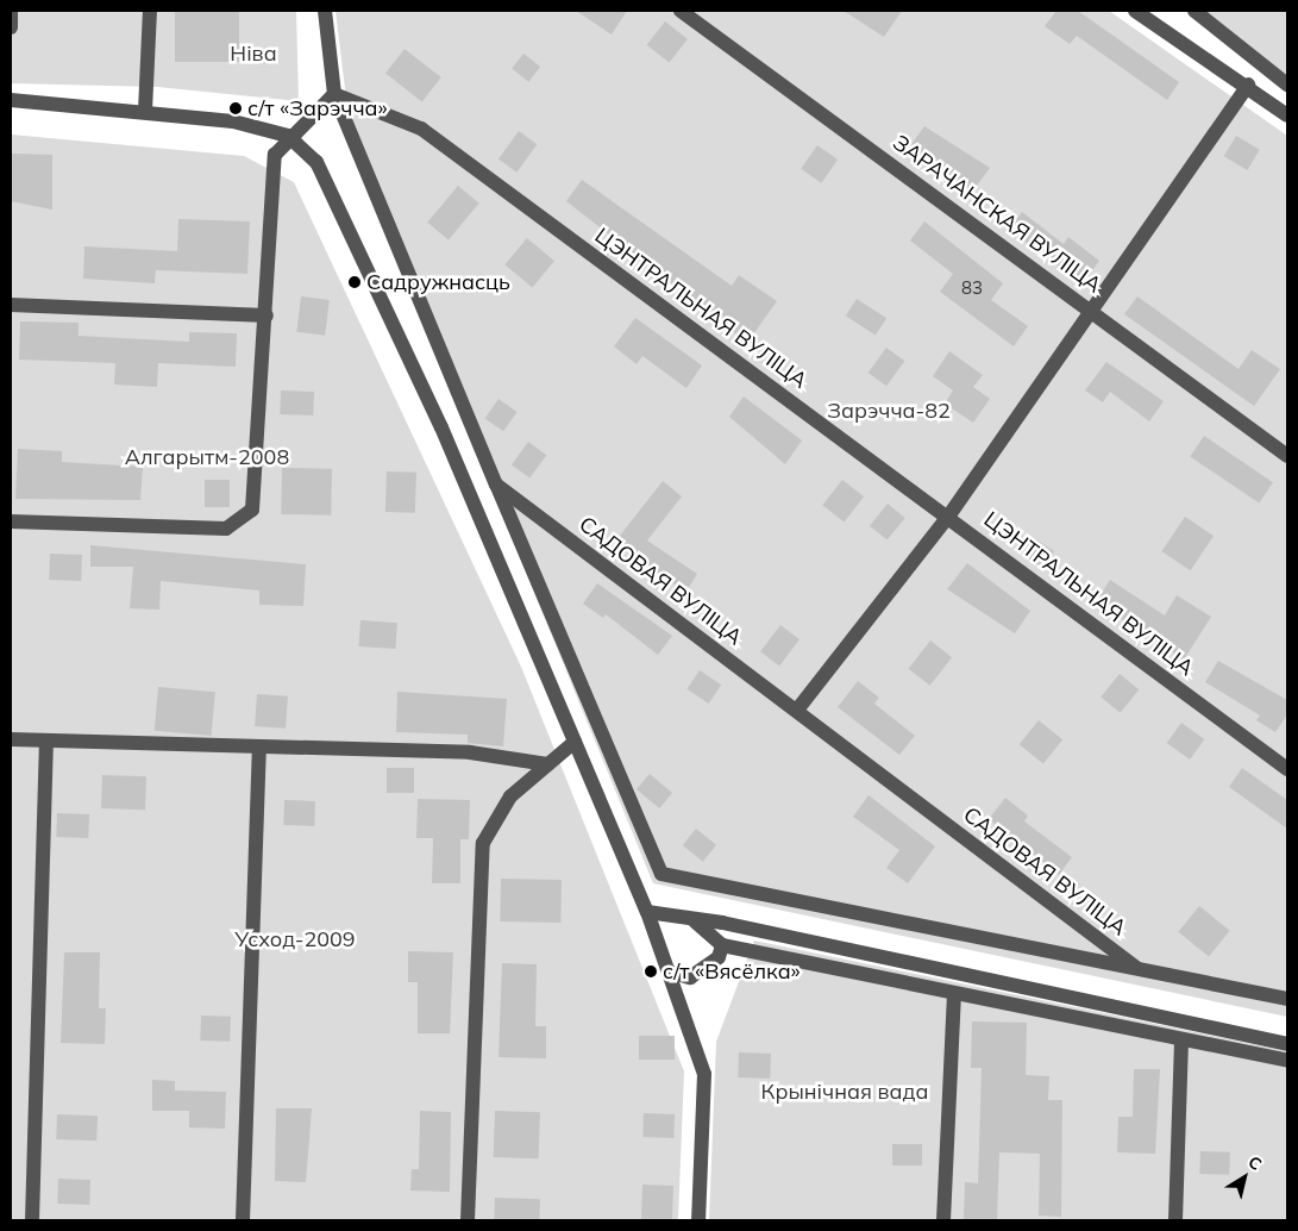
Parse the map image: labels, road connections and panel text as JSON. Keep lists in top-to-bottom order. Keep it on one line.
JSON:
{"streets":{"street":["ЗАРАЧАНСКАЯ ВУЛІЦА","ЦЭНТРАЛЬНАЯ ВУЛІЦА","САДОВАЯ ВУЛІЦА"]},"parks":["Ніва","Зарэчча-82","Алгарытм-2008","Усход-2009","Крынічная вада"],"places":["с/т «Зарэчча»","Садружнасць","с/т «Вясёлка»"],"house_numbers":["83"],"north":"top right"}
